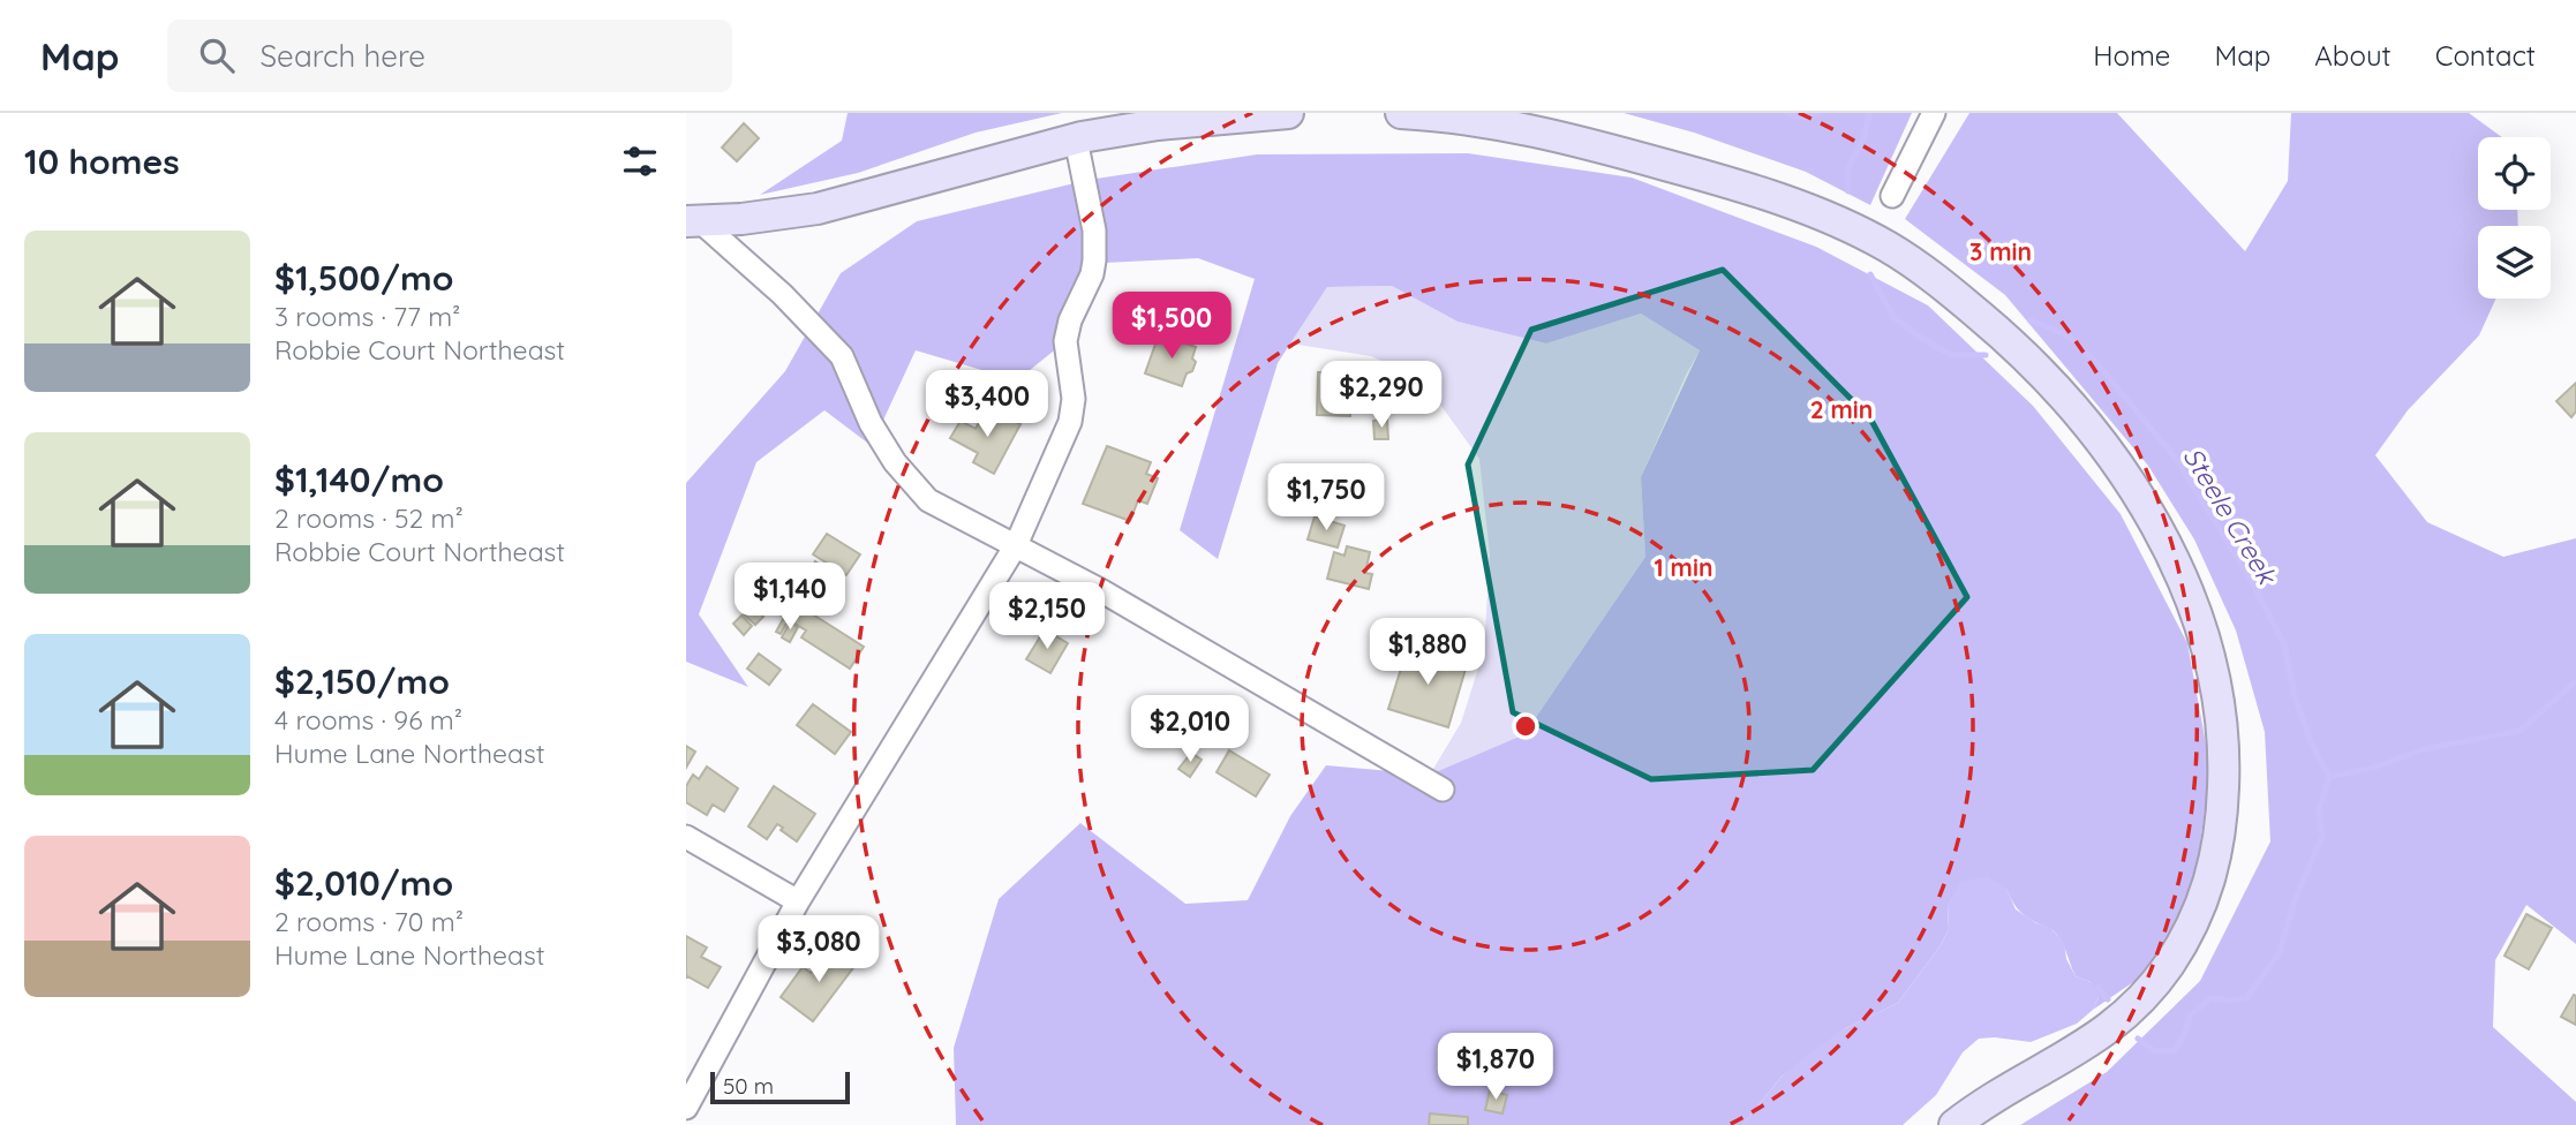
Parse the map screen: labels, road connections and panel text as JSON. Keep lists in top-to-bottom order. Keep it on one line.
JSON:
{"water":["Steele Creek"],"scale_bar":"50 m","page":{"header":"Map","search":"Search here","nav":["Home","Map","About","Contact"],"heading":"10 homes","list":[{"name":"$1,500/mo","note":"3 rooms · 77 m² · Robbie Court Northeast"},{"name":"$1,140/mo","note":"2 rooms · 52 m² · Robbie Court Northeast"},{"name":"$2,150/mo","note":"4 rooms · 96 m² · Hume Lane Northeast"},{"name":"$2,010/mo","note":"2 rooms · 70 m² · Hume Lane Northeast"}],"price":["$1,500","$2,290","$3,400","$1,750","$1,140","$2,150","$1,880","$2,010","$3,080","$1,870"],"scale":"50 m"},"rings":["3 min","2 min","1 min"]}
